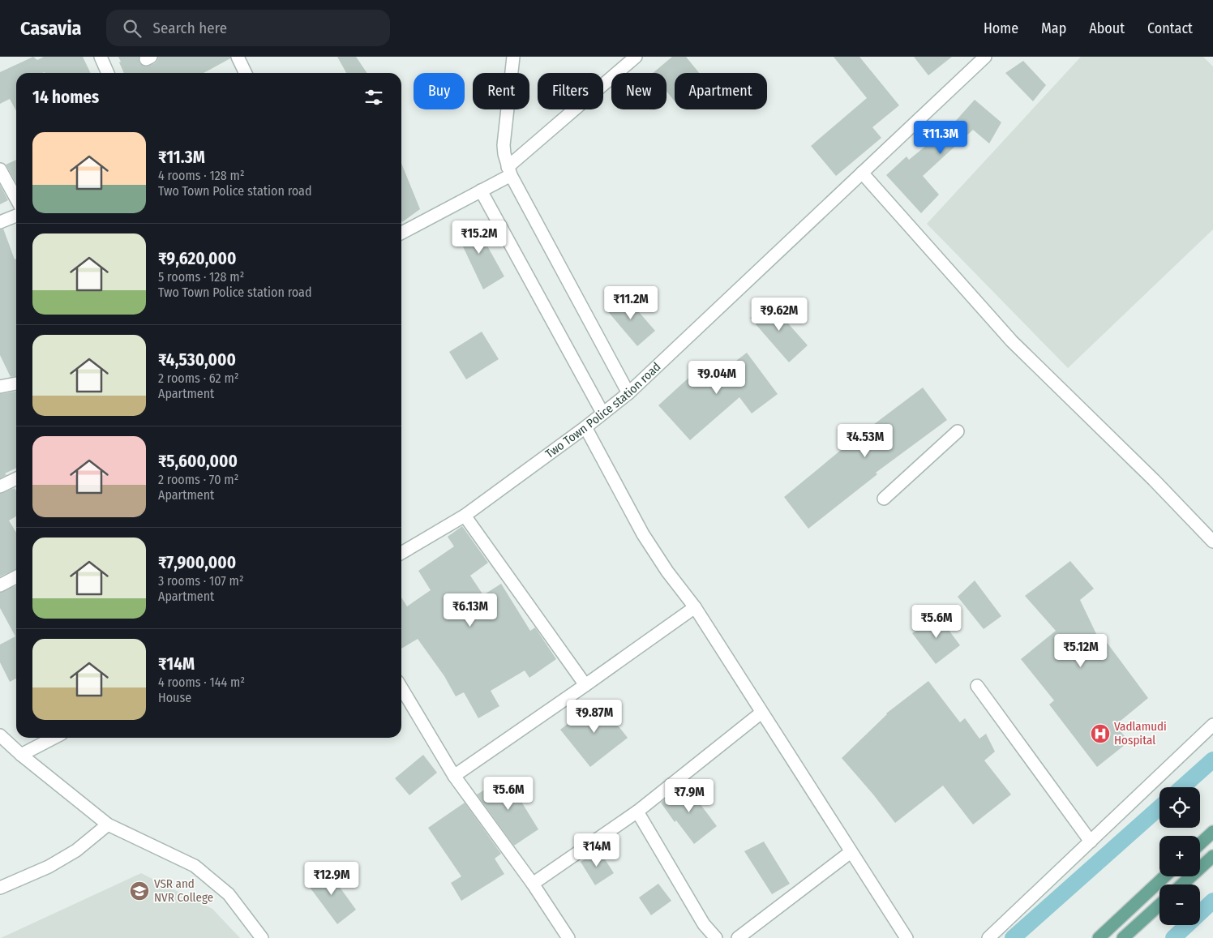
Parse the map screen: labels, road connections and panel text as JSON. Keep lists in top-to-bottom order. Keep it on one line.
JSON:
{"streets":{"street":["Two Town Police station road"]},"places":{"hospital":["Vadlamudi Hospital"],"school or university":["VSR and NVR College"]},"page":{"header":"Casavia","search":"Search here","nav":["Home","Map","About","Contact"],"chip":["Buy","Rent","Filters","New","Apartment"],"heading":"14 homes","price":["₹11.3M","₹15.2M","₹11.2M","₹9.62M","₹9.04M","₹4.53M","₹6.13M","₹5.6M","₹5.12M","₹9.87M","₹5.6M","₹7.9M","₹14M","₹12.9M"],"list":[{"name":"₹11.3M","note":"4 rooms · 128 m² · Two Town Police station road"},{"name":"₹9,620,000","note":"5 rooms · 128 m² · Two Town Police station road"},{"name":"₹4,530,000","note":"2 rooms · 62 m² · Apartment"},{"name":"₹5,600,000","note":"2 rooms · 70 m² · Apartment"},{"name":"₹7,900,000","note":"3 rooms · 107 m² · Apartment"},{"name":"₹14M","note":"4 rooms · 144 m² · House"}],"map_buttons":["+","−"]}}
